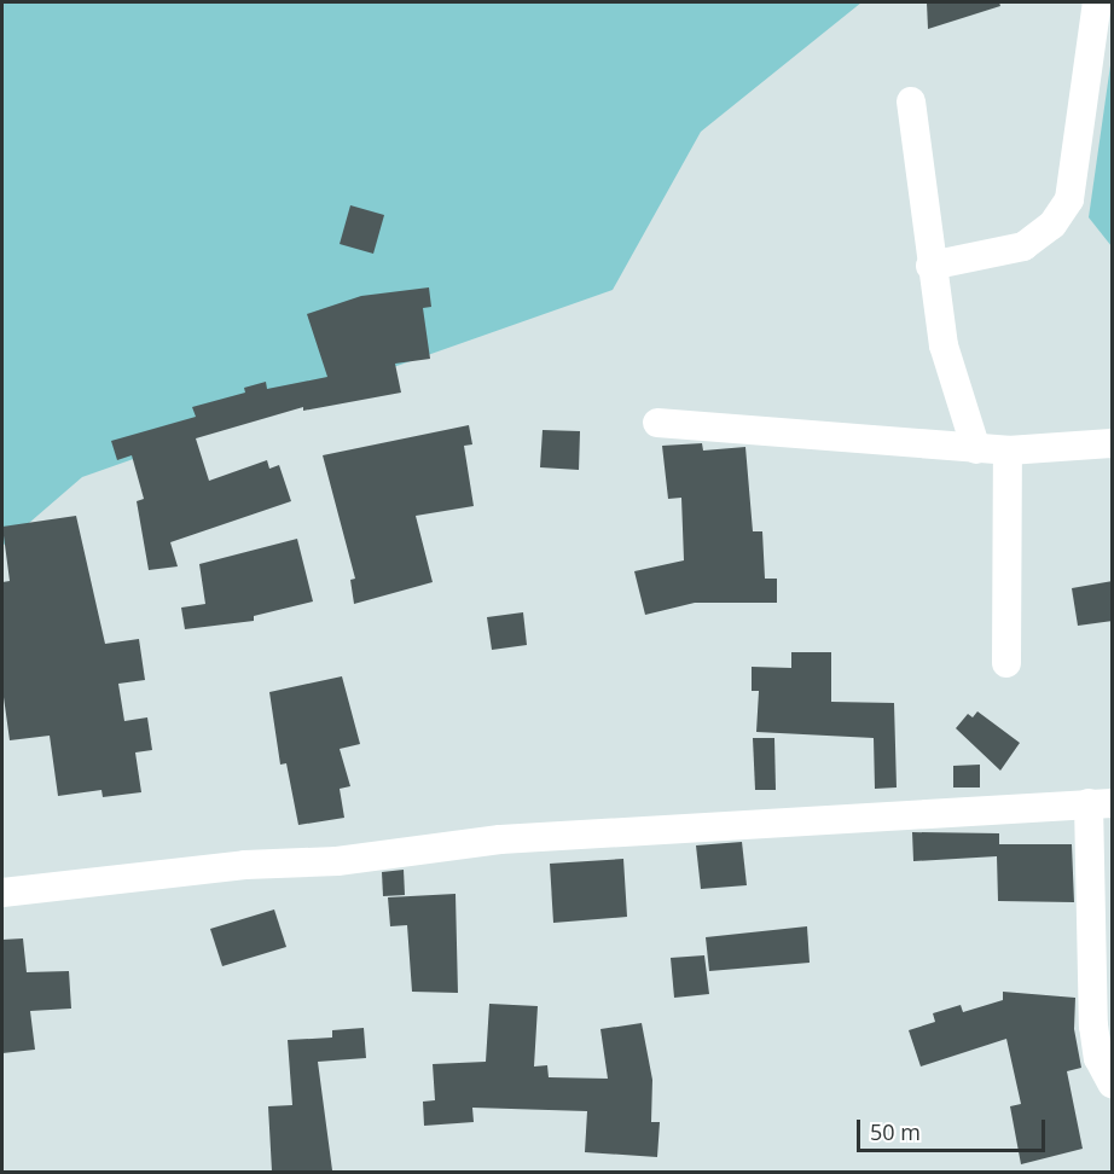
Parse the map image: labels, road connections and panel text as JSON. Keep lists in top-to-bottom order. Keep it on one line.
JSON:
{"scale_bar":"50 m"}
